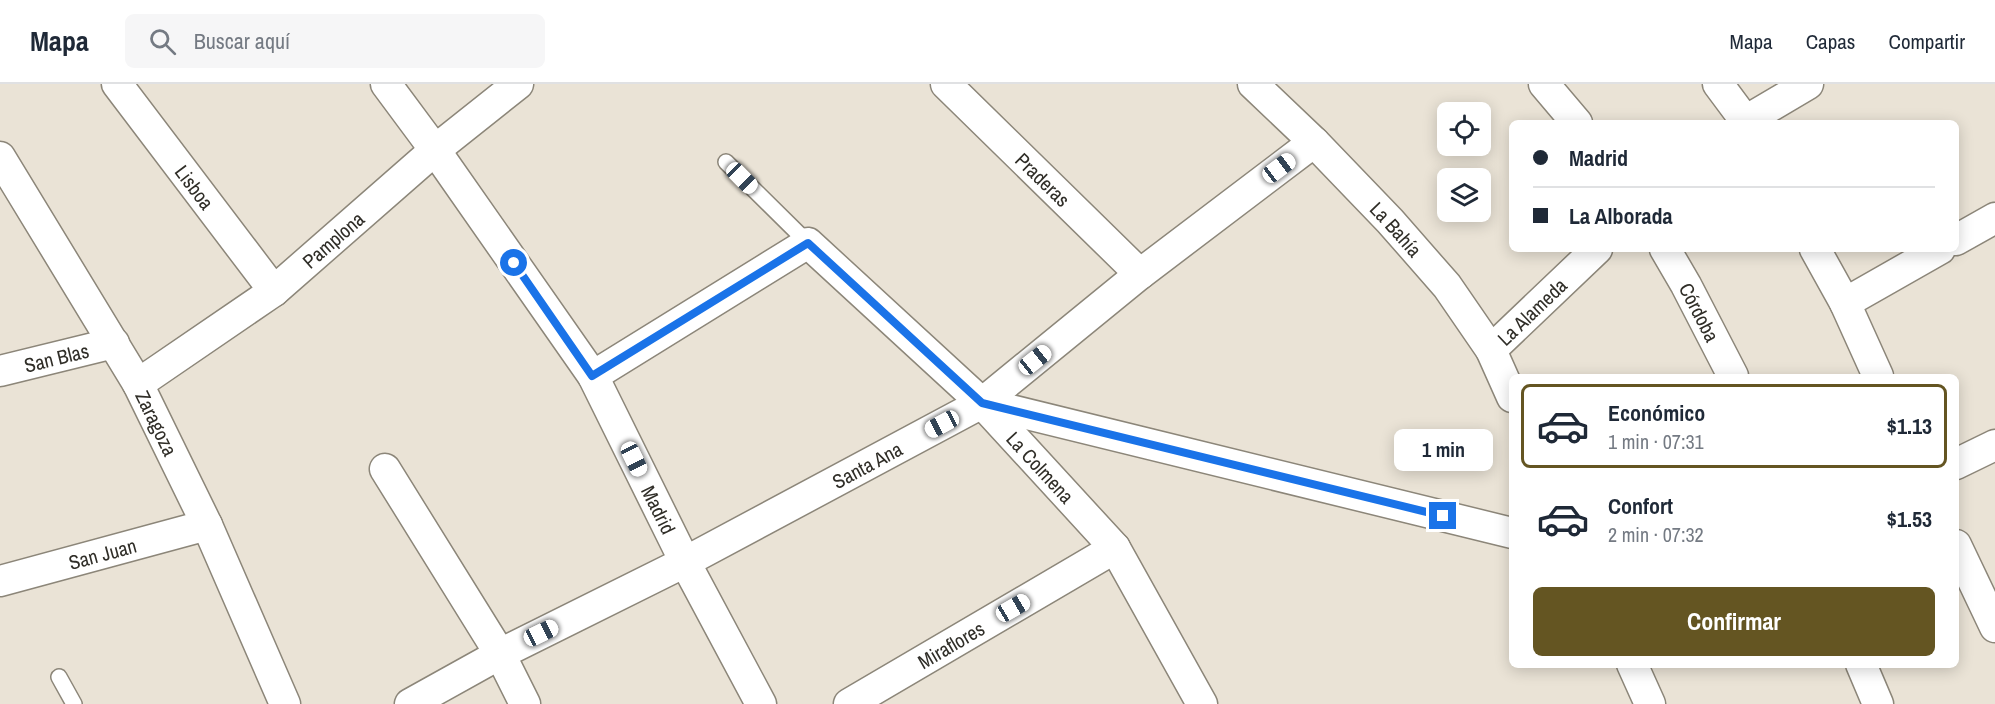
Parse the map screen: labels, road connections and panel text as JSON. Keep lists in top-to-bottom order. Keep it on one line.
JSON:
{"streets":{"street":["Praderas","Lisboa","La Bahía","Pamplona","La Alameda","Córdoba","San Blas","Zaragoza","Santa Ana","La Colmena","Madrid","San Juan","Miraflores"]},"crossings":[["Praderas","Santa Ana"],["Lisboa","Pamplona"],["La Bahía","La Alameda"],["La Bahía","Santa Ana"],["Pamplona","Zaragoza"],["Pamplona","Madrid"],["San Blas","Zaragoza"],["Zaragoza","San Juan"],["Santa Ana","La Colmena"],["Santa Ana","Madrid"],["La Colmena","Miraflores"]],"page":{"header":"Mapa","search":"Buscar aquí","nav":["Mapa","Capas","Compartir"],"banner":["Madrid","La Alborada"],"list":[{"name":"Económico","note":"1 min · 07:31","value":"$1.13"},{"name":"Confort","note":"2 min · 07:32","value":"$1.53"}],"bubble":"1 min","buttons":"Confirmar"}}
